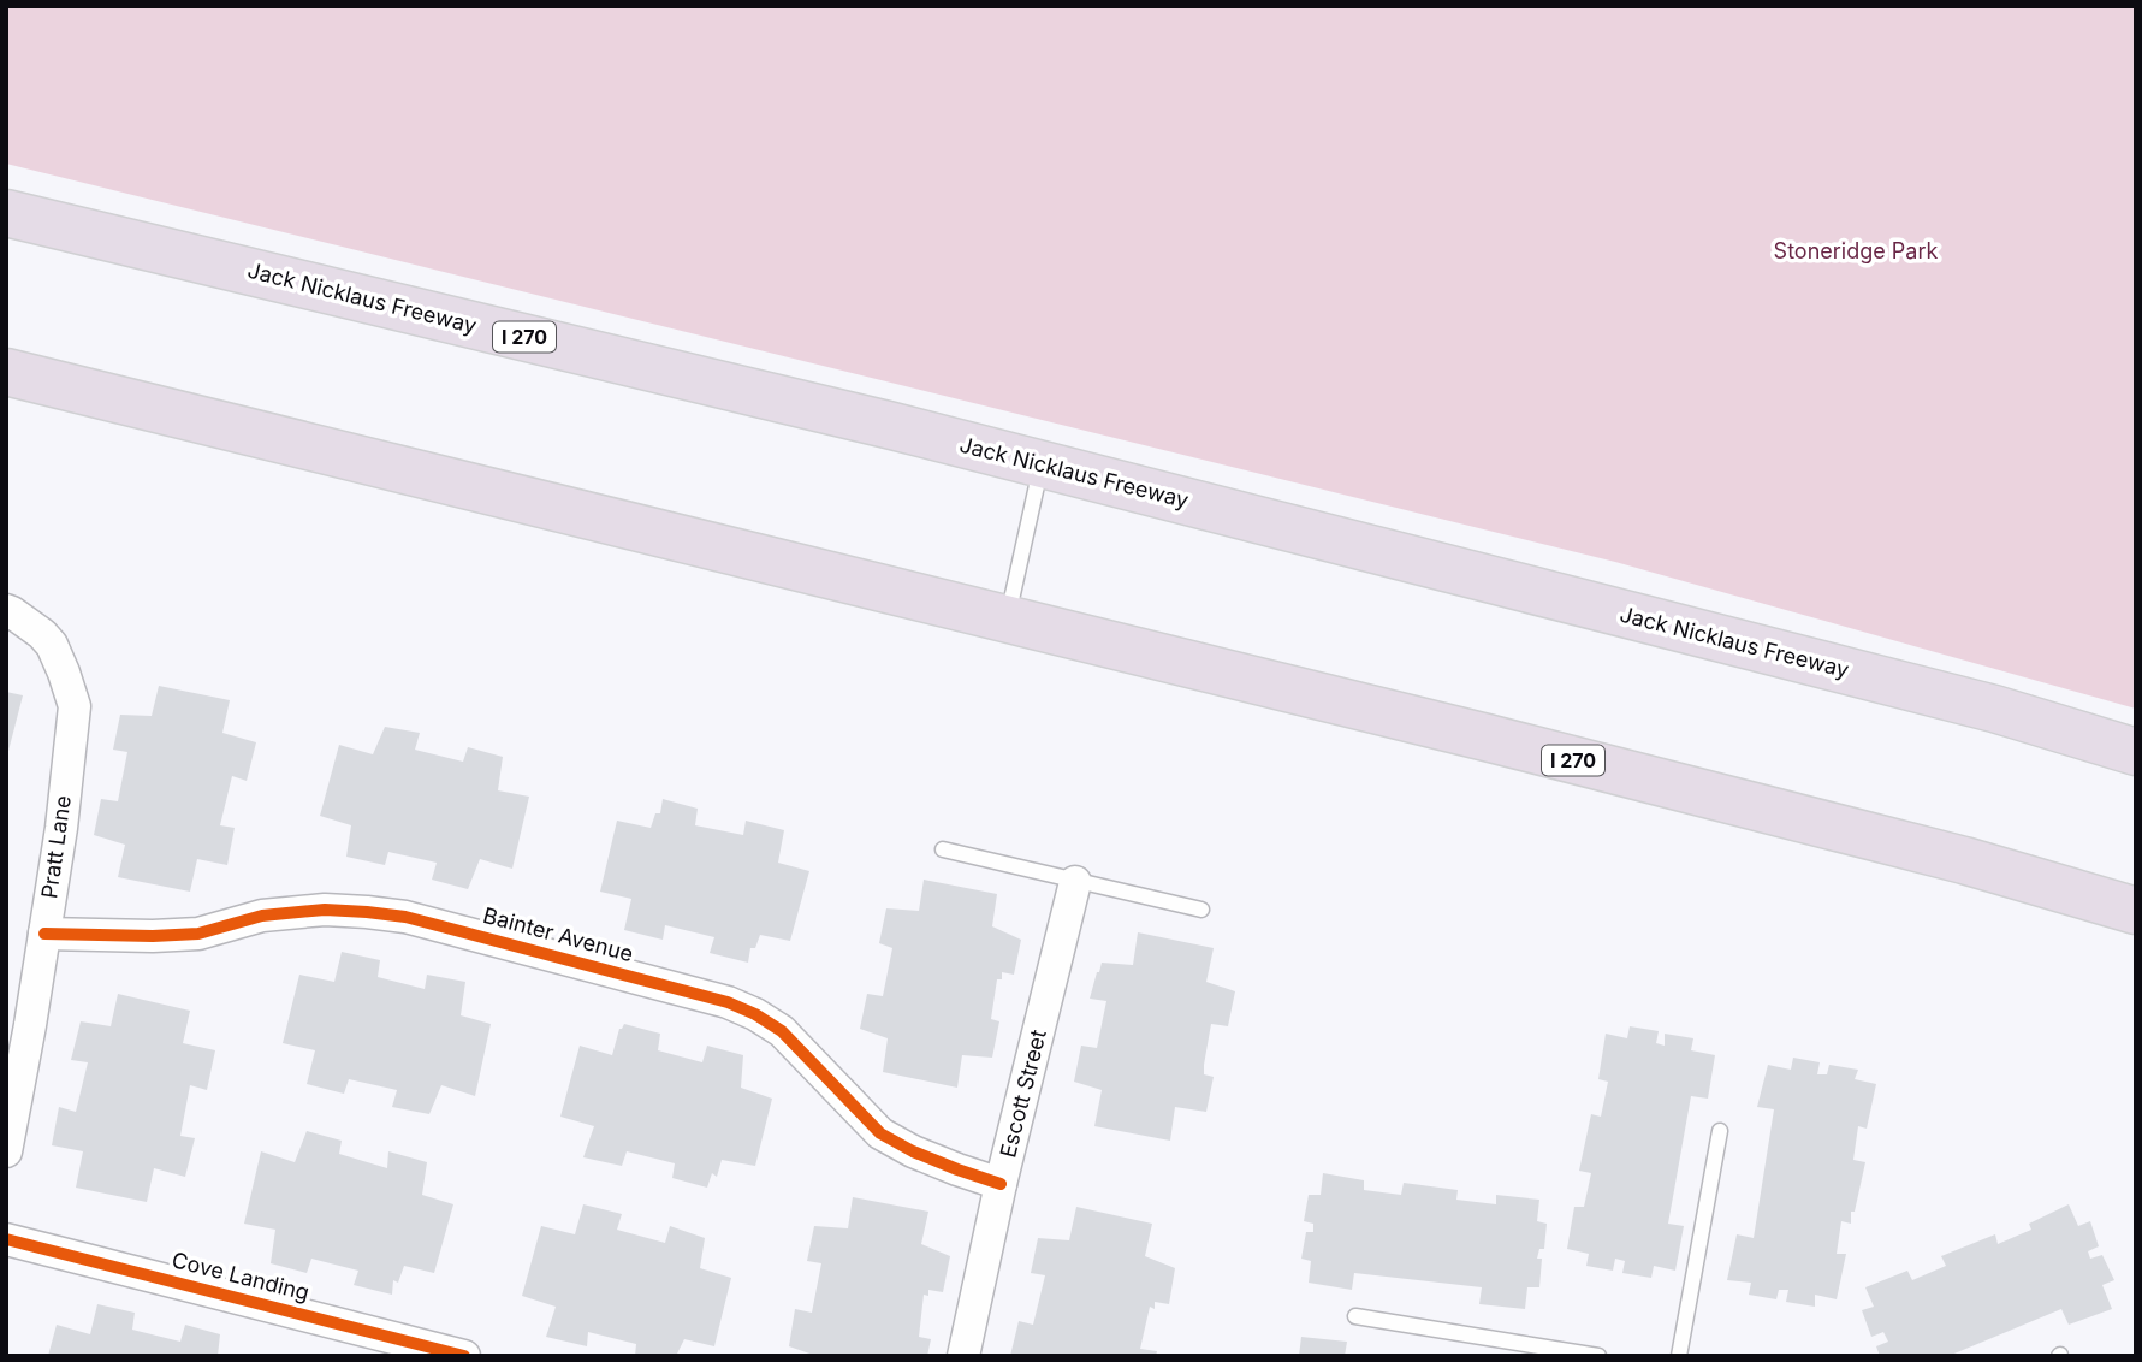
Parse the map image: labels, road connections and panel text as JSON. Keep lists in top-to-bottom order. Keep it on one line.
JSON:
{"streets":{"highway":["Jack Nicklaus Freeway","I 270"],"street":["Pratt Lane","Bainter Avenue","Escott Street","Cove Landing"]},"crossings":[["Pratt Lane","Bainter Avenue"],["Bainter Avenue","Escott Street"]],"parks":["Stoneridge Park"]}
